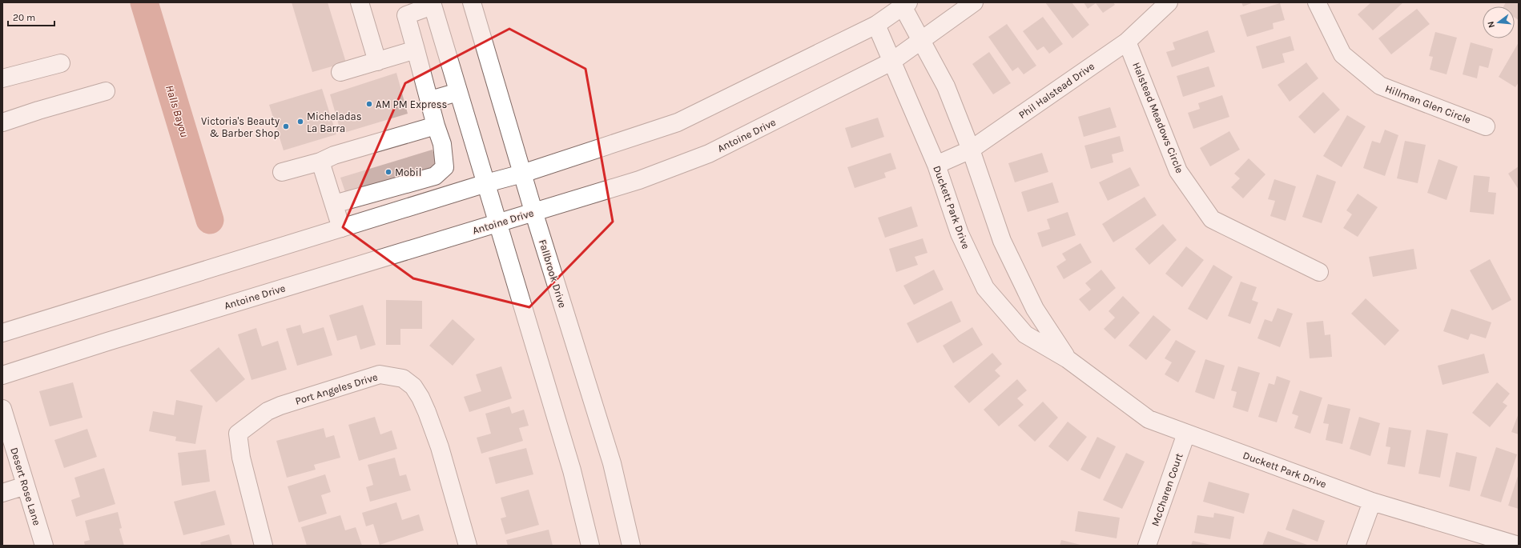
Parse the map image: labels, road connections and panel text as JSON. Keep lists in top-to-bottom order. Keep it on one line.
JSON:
{"streets":{"main road":["Phil Halstead Drive","Hillman Glen Circle","Halstead Meadows Circle","Antoine Drive","Duckett Park Drive","Fallbrook Drive","Port Angeles Drive","Desert Rose Lane","McCharen Court"]},"crossings":[["Phil Halstead Drive","Halstead Meadows Circle"],["Phil Halstead Drive","Duckett Park Drive"],["Antoine Drive","Duckett Park Drive"],["Antoine Drive","Fallbrook Drive"],["Duckett Park Drive","McCharen Court"]],"water":["Halls Bayou"],"places":["AM PM Express","Micheladas La Barra","Victoria's Beauty & Barber Shop","Mobil"],"scale_bar":"20 m","north":"left"}
